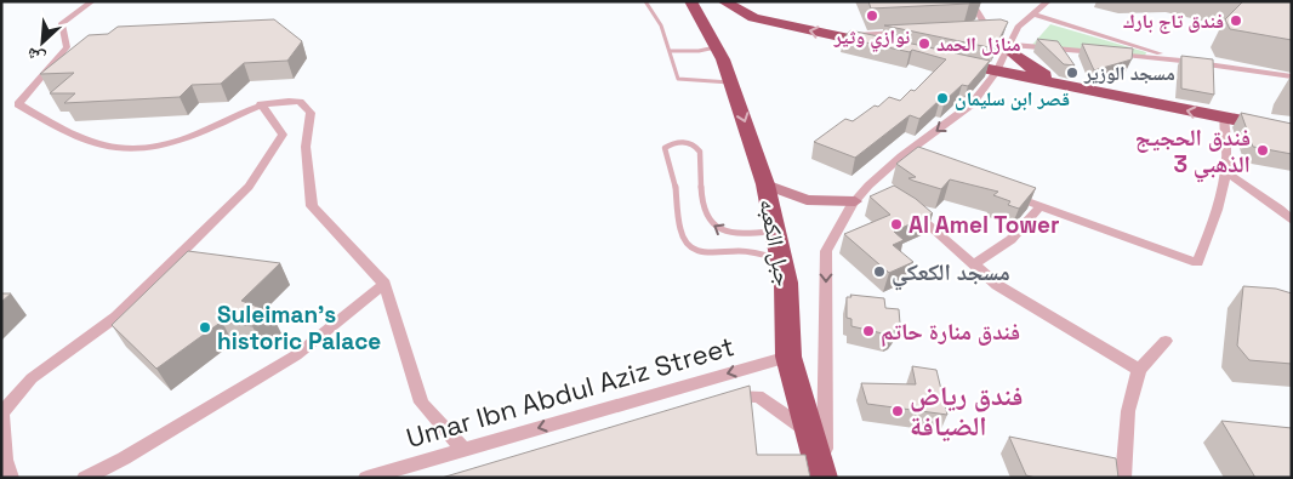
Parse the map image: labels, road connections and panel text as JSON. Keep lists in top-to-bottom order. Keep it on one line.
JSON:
{"streets":{"highway":["جبل الكعبه"],"street":["Umar Ibn Abdul Aziz Street"]},"crossings":[["جبل الكعبه","Umar Ibn Abdul Aziz Street"]],"one_way":["Umar Ibn Abdul Aziz Street"],"places":["نوازي وثير","فندق تاج بارك","منازل الحمد","مسجد الوزير","قصر ابن سليمان","فندق الحجيج الذهبي 3","Al Amel Tower","مسجد الكعكي","Suleiman's historic Palace","فندق منارة حاتم","فندق رياض الضيافة"],"north":"bottom left"}
